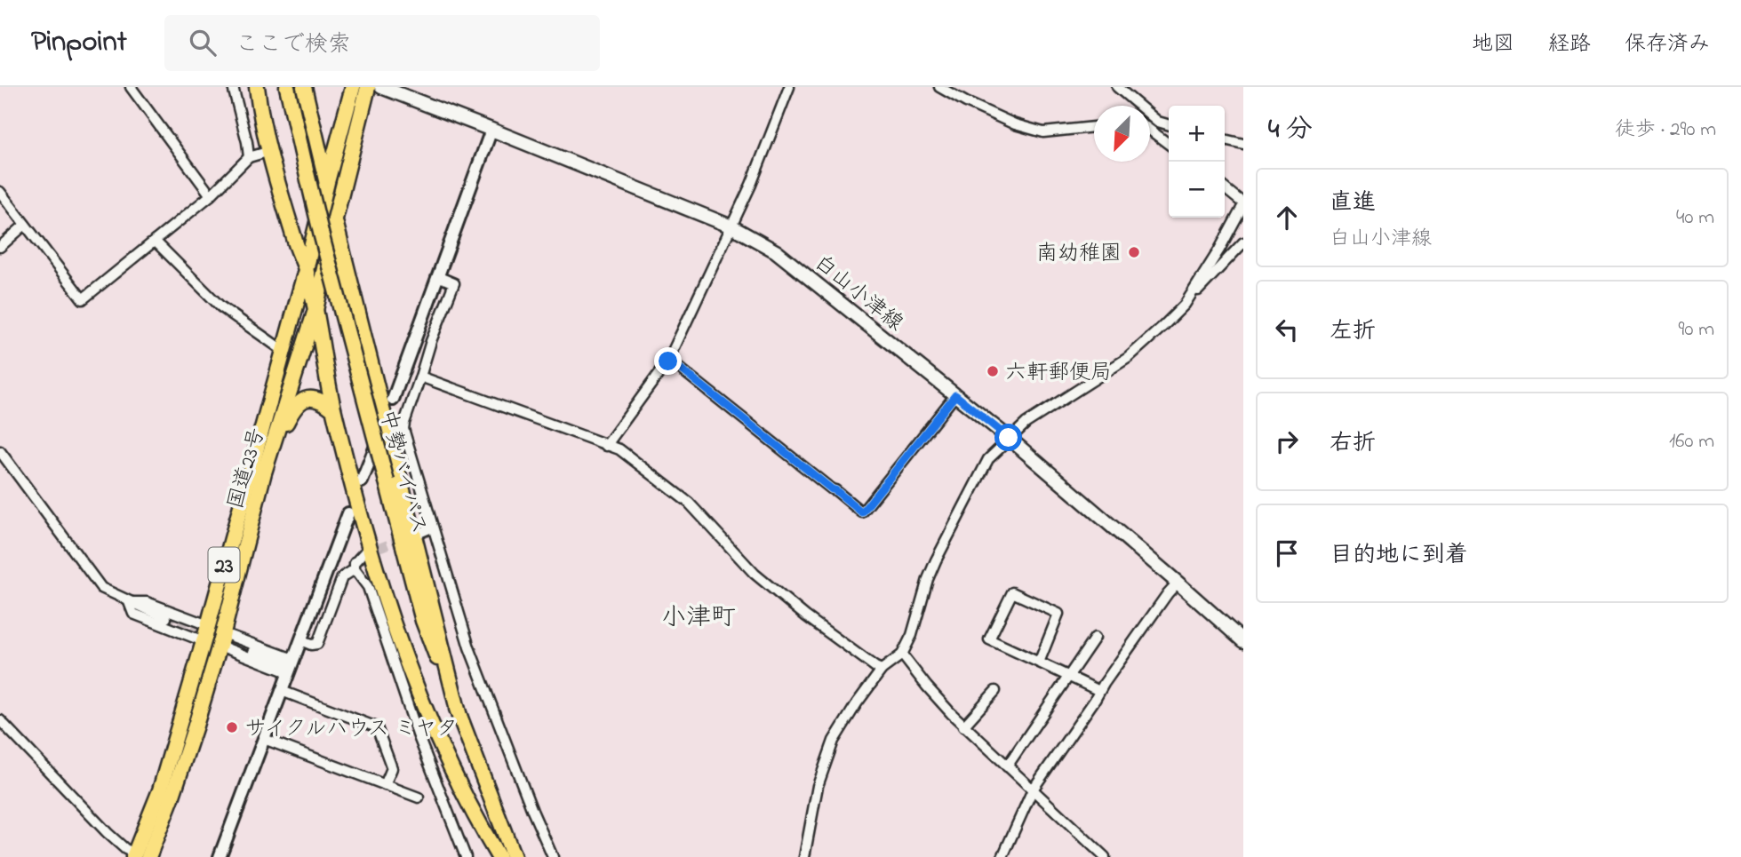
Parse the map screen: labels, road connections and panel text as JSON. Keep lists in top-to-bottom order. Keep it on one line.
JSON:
{"streets":{"highway":["国道23号","中勢バイパス","23"],"main road":["白山小津線"]},"crossings":[["国道23号","23"],["中勢バイパス","23"]],"districts":["小津町"],"places":["南幼稚園","六軒郵便局","サイクルハウス ミヤタ"],"north":"bottom left","page":{"header":"Pinpoint","search":"ここで検索","nav":["地図","経路","保存済み"],"heading":["4 分","徒歩 · 290 m"],"map_buttons":["+","−"],"list":[["直進","白山小津線","40 m"],["左折","90 m"],["右折","160 m"],"目的地に到着"]}}
